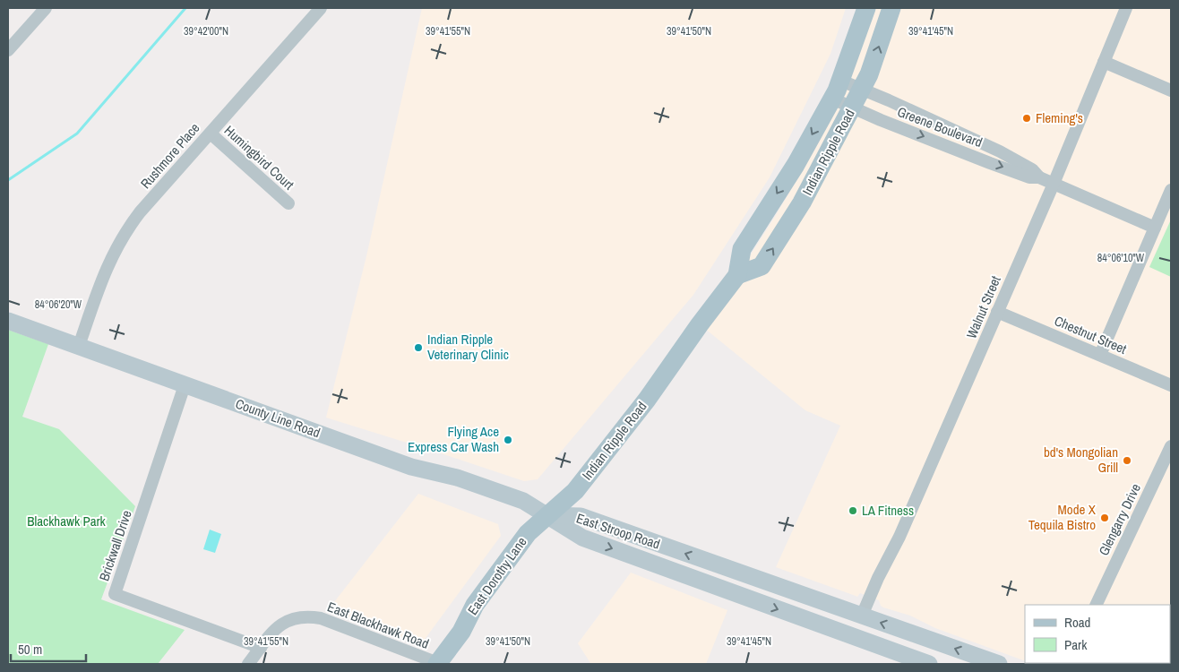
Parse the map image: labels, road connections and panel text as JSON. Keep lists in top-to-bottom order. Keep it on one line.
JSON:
{"streets":{"main road":["Indian Ripple Road","County Line Road","East Stroop Road","East Dorothy Lane"],"street":["Greene Boulevard","Rushmore Place","Humingbird Court","Walnut Street","Chestnut Street","Glengarry Drive","Brickwall Drive","East Blackhawk Road"]},"crossings":[["Greene Boulevard","Indian Ripple Road"],["Greene Boulevard","Walnut Street"],["Indian Ripple Road","County Line Road"],["Indian Ripple Road","East Stroop Road"],["Indian Ripple Road","East Dorothy Lane"],["Rushmore Place","Humingbird Court"],["Rushmore Place","County Line Road"],["Walnut Street","Chestnut Street"],["Walnut Street","East Stroop Road"],["County Line Road","East Stroop Road"],["County Line Road","Brickwall Drive"],["County Line Road","East Dorothy Lane"],["East Stroop Road","East Dorothy Lane"],["Brickwall Drive","East Blackhawk Road"],["East Dorothy Lane","East Blackhawk Road"]],"parks":["Blackhawk Park"],"places":["Fleming's","Indian Ripple Veterinary Clinic","Flying Ace Express Car Wash","bd's Mongolian Grill","LA Fitness","Mode X Tequila Bistro"],"legend":["Road","Park"],"scale_bar":"50 m","coordinates":["39°42'00\"N","39°41'55\"N","39°41'50\"N","39°41'45\"N","84°06'10\"W","84°06'20\"W"]}
